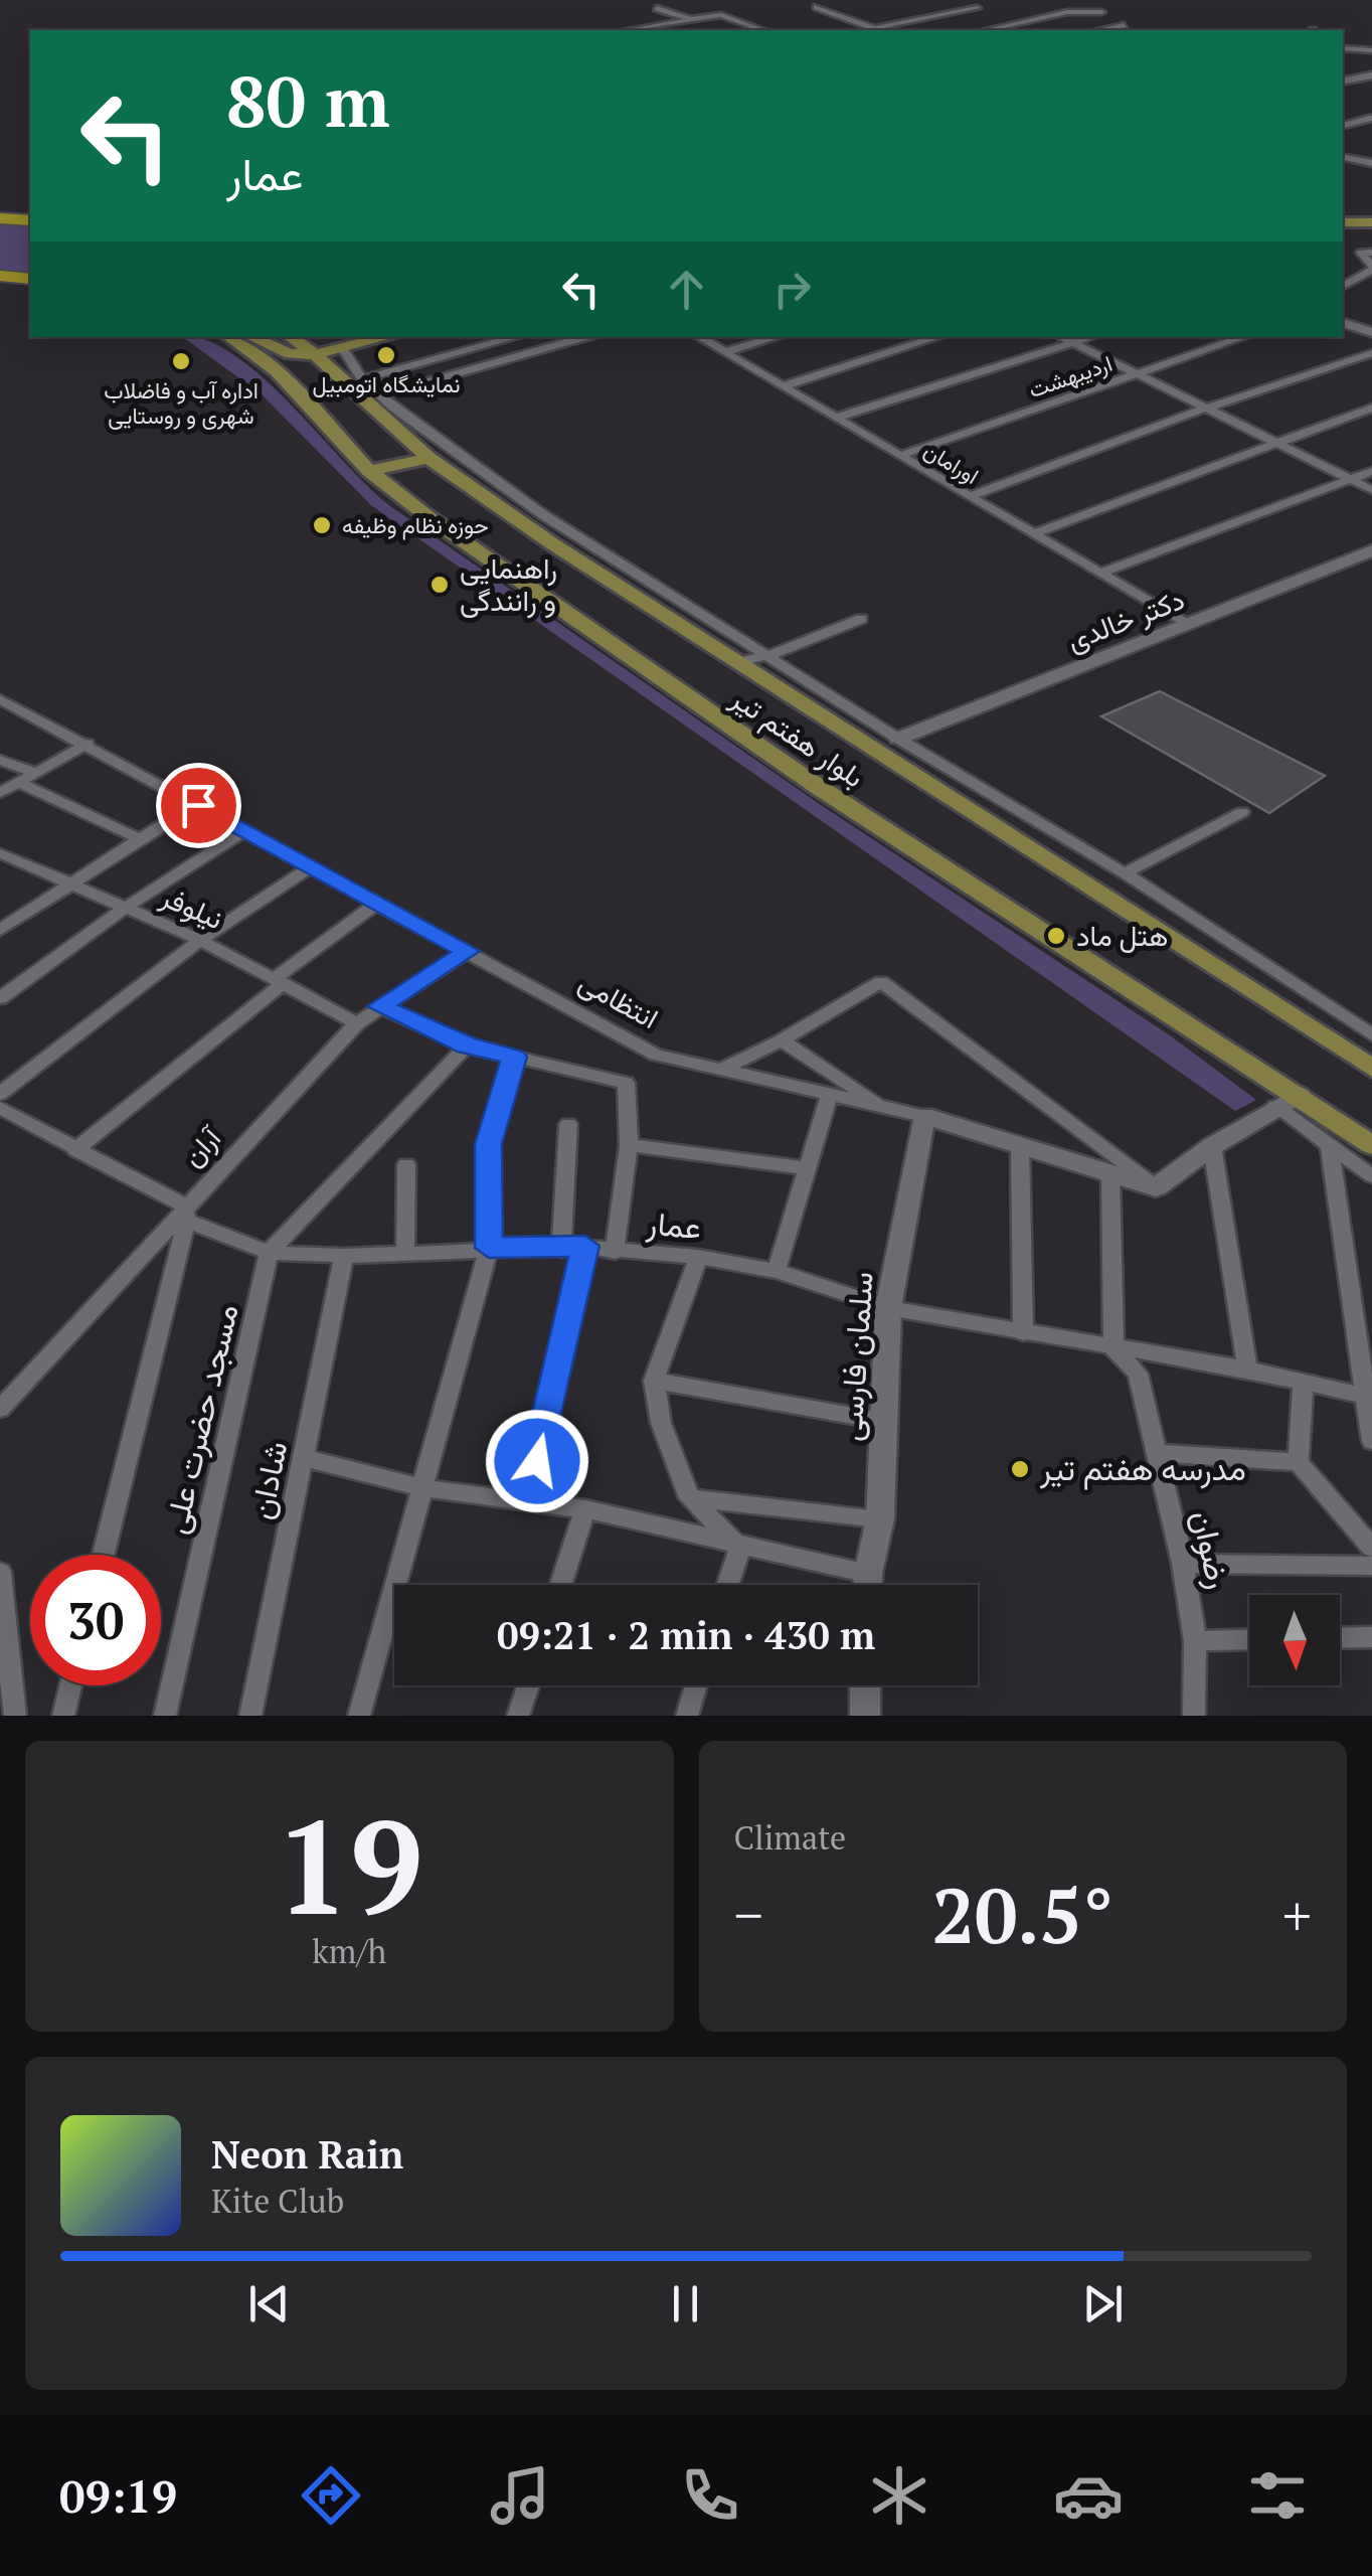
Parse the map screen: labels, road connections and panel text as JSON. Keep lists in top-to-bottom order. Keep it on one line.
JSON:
{"streets":{"main road":["دکتر خالدی","بلوار هفتم تیر","انتظامی","سلمان فارسی"],"street":["اردیبهشت","اورامان","نیلوفر","آران","عمار","مسجد حضرت علی","شادان","رضوان"]},"crossings":[["اردیبهشت","اورامان"],["اورامان","دکتر خالدی"],["نیلوفر","آران"],["انتظامی","آران"],["انتظامی","سلمان فارسی"],["آران","عمار"],["عمار","سلمان فارسی"],["عمار","مسجد حضرت علی"],["عمار","شادان"],["عمار","رضوان"]],"places":["نمایشگاه اتومبیل","اداره آب و فاضلاب شهری و روستایی","حوزه نظام وظیفه","راهنمایی و رانندگی","هتل ماد","مدرسه هفتم تیر"],"north":"bottom","page":{"turn":["80 m","عمار"],"limit":"30","trip":"09:21 · 2 min · 430 m","tile":[["19","km/h"],"Climate"],"heat":["−","20.5°","+"],"song":["Neon Rain","Kite Club"],"tabs":"09:19"}}
